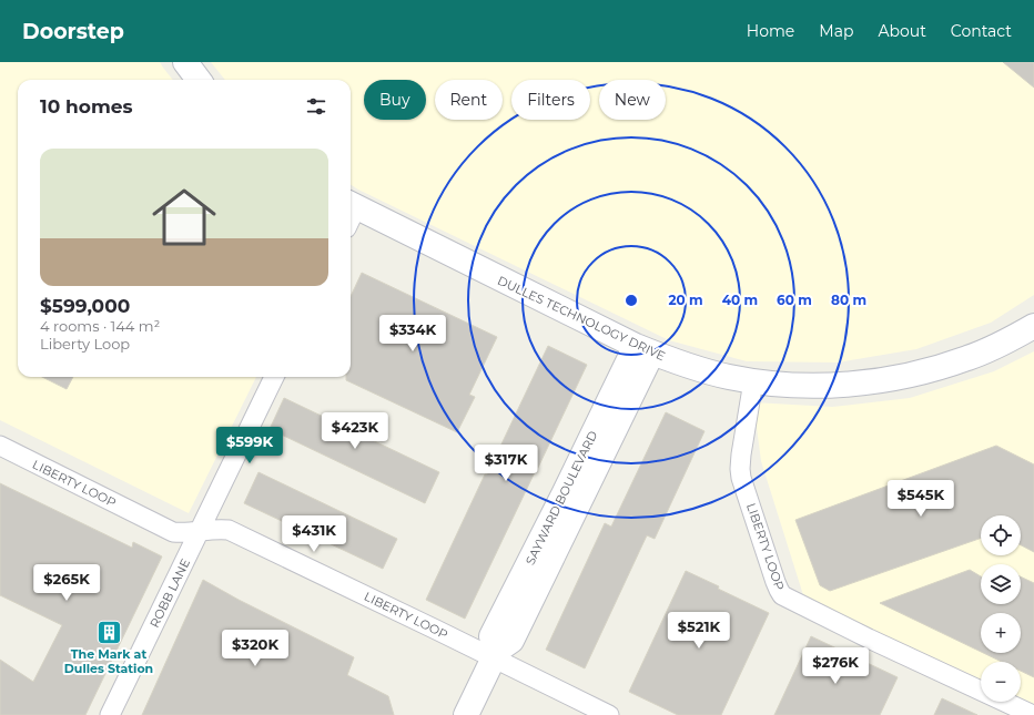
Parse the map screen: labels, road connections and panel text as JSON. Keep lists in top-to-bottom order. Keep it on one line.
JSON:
{"streets":{"street":["DULLES TECHNOLOGY DRIVE","LIBERTY LOOP","SAYWARD BOULEVARD","ROBB LANE"]},"crossings":[["DULLES TECHNOLOGY DRIVE","LIBERTY LOOP"],["DULLES TECHNOLOGY DRIVE","SAYWARD BOULEVARD"],["LIBERTY LOOP","SAYWARD BOULEVARD"],["LIBERTY LOOP","ROBB LANE"]],"places":{"building":["The Mark at Dulles Station"]},"page":{"header":"Doorstep","nav":["Home","Map","About","Contact"],"chip":["Buy","Rent","Filters","New"],"heading":"10 homes","list":[{"name":"$599,000","note":"4 rooms · 144 m² · Liberty Loop"}],"price":["$334K","$423K","$599K","$317K","$545K","$431K","$265K","$521K","$320K","$276K"],"map_buttons":["+","−"]},"rings":["20 m","40 m","60 m","80 m"]}
